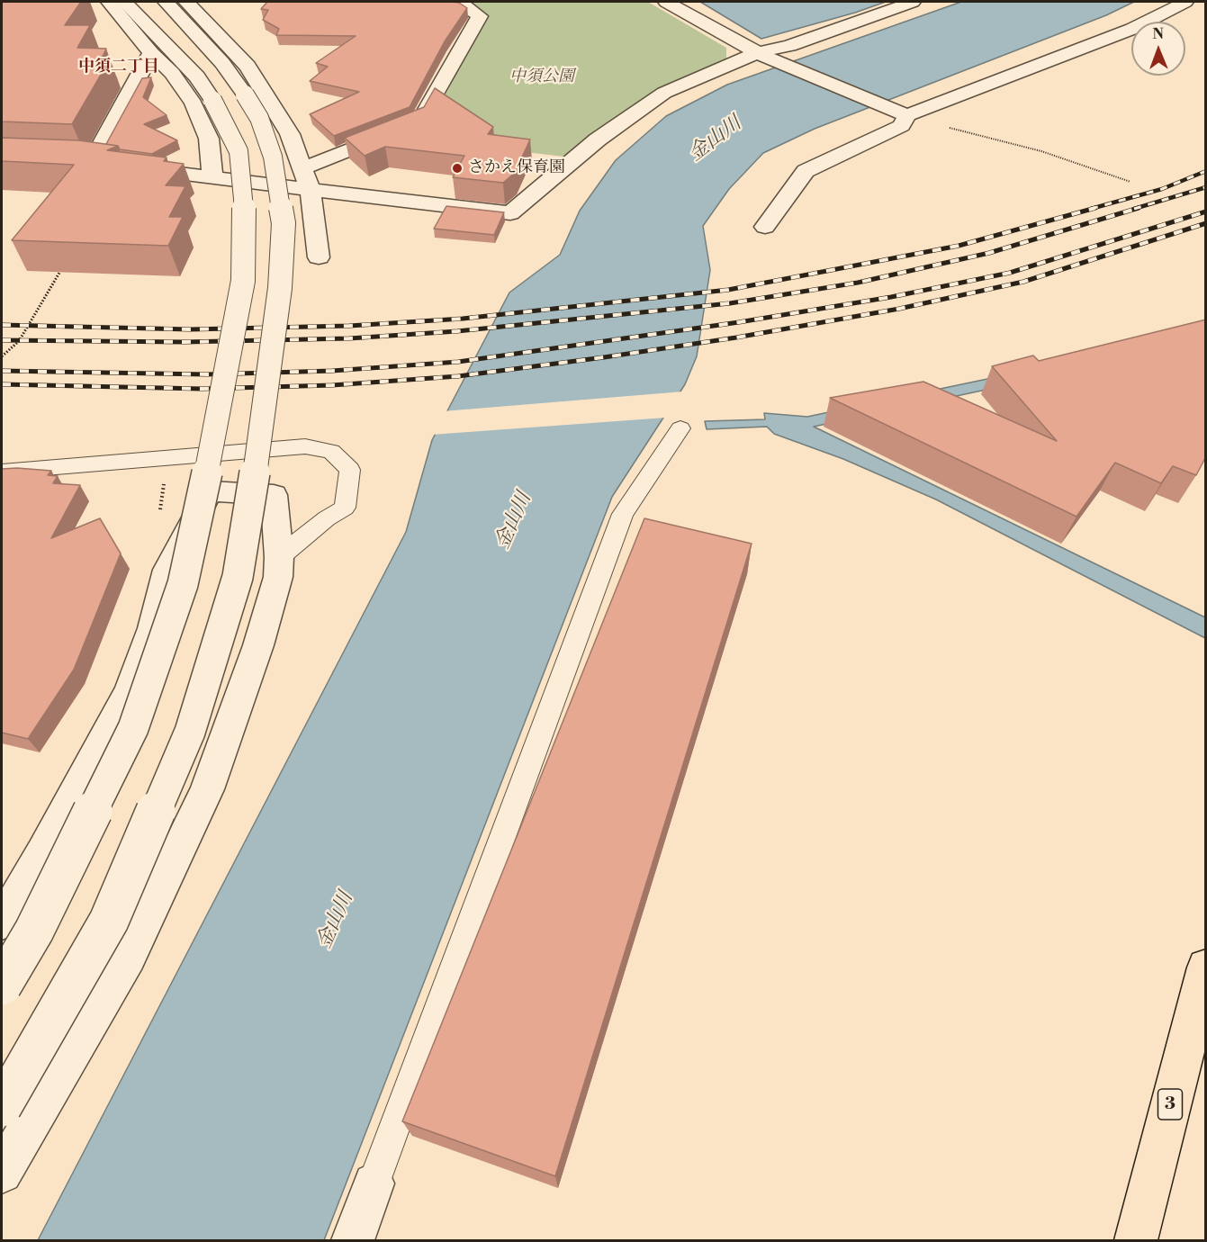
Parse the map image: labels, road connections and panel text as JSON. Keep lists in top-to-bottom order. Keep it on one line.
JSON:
{"streets":{"highway":["3"]},"districts":["中須二丁目"],"water":["金山川"],"parks":["中須公園"],"places":["さかえ保育園"],"north":"top"}
